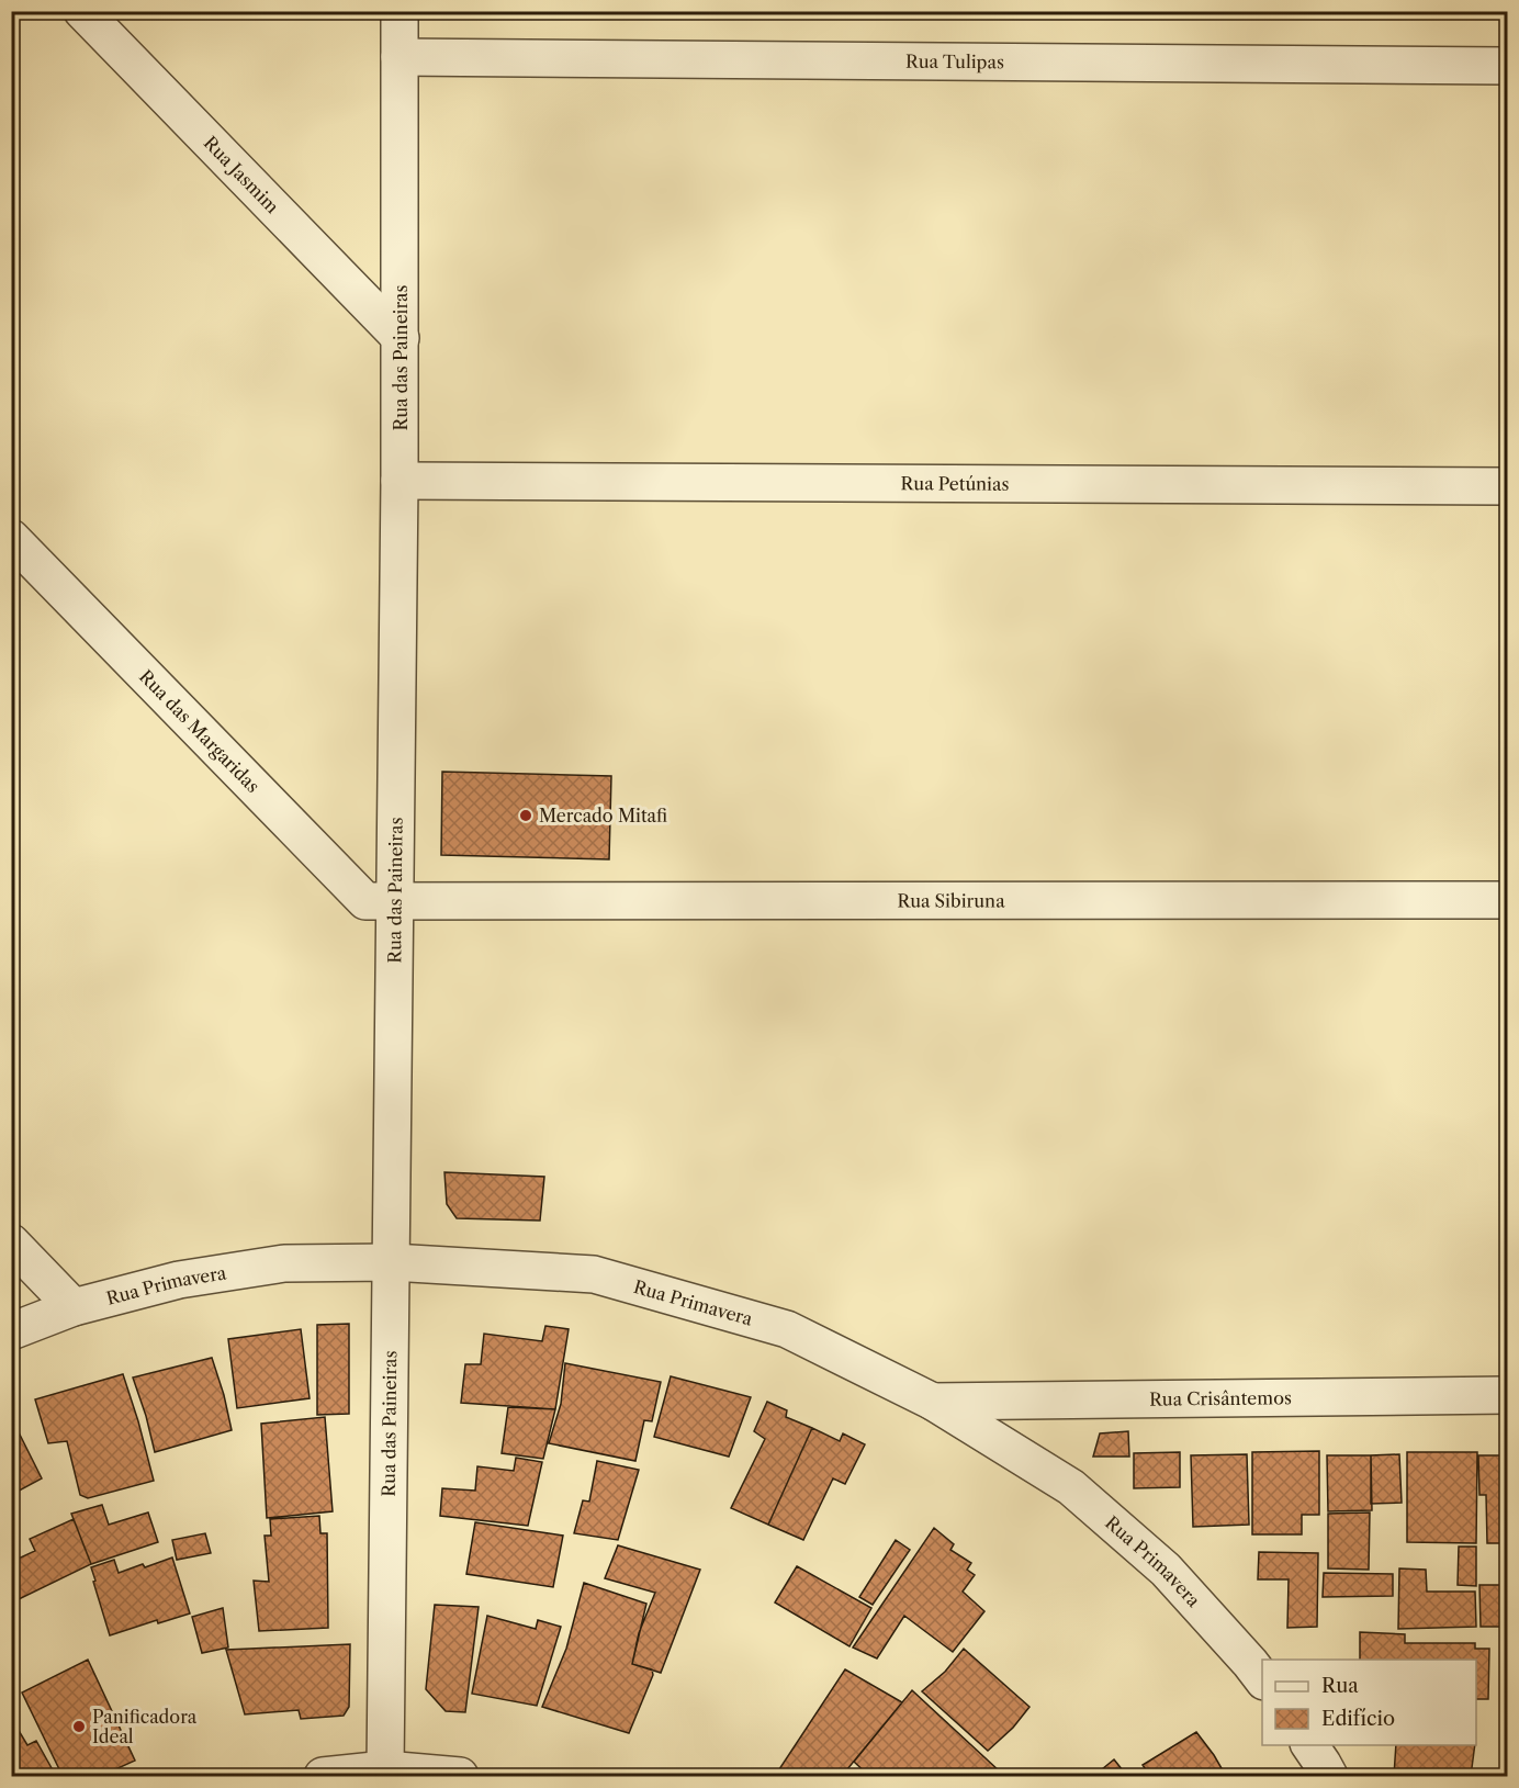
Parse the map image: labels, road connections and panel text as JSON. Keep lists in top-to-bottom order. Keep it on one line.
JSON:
{"streets":{"street":["Rua Tulipas","Rua Jasmim","Rua das Paineiras","Rua Petúnias","Rua das Margaridas","Rua Sibiruna","Rua Primavera","Rua Crisântemos"]},"crossings":[["Rua Tulipas","Rua das Paineiras"],["Rua Jasmim","Rua das Paineiras"],["Rua das Paineiras","Rua Petúnias"],["Rua das Paineiras","Rua das Margaridas"],["Rua das Paineiras","Rua Sibiruna"],["Rua das Paineiras","Rua Primavera"],["Rua das Margaridas","Rua Sibiruna"],["Rua Primavera","Rua Crisântemos"]],"places":["Mercado Mitafi","Panificadora Ideal"],"legend":["Rua","Edifício"]}
